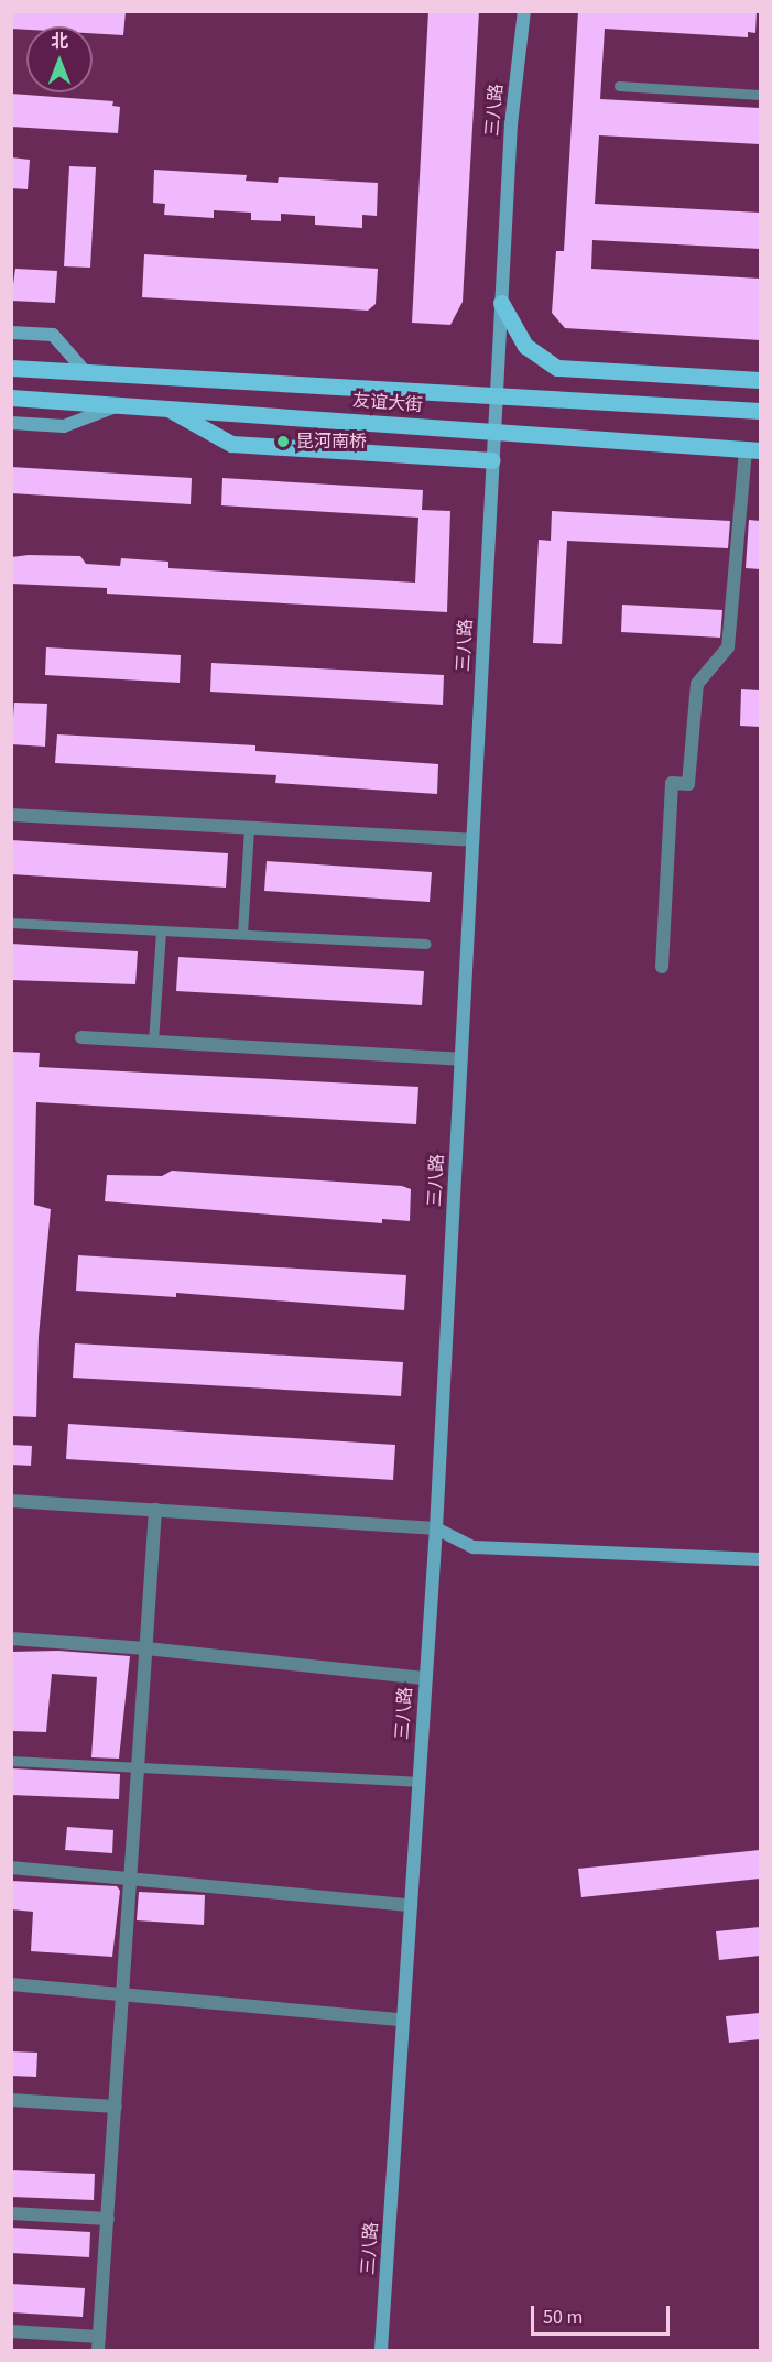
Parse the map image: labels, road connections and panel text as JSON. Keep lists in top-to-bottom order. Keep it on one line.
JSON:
{"streets":{"main road":["三八路","友谊大街"]},"crossings":[["三八路","友谊大街"]],"places":["昆河南桥"],"scale_bar":"50 m","north":"top"}
